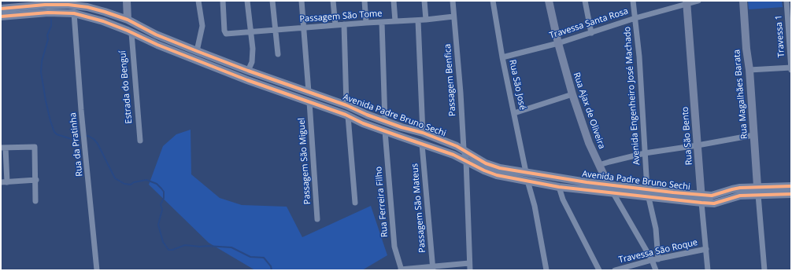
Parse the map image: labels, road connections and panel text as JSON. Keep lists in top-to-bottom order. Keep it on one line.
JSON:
{"streets":{"main road":["Rua Magalhães Barata","Rua Ajax de Oliveira","Avenida Padre Bruno Sechi","Rua São Bento"],"street":["Passagem São Tome","Travessa Santa Rosa","Travessa 1","Passagem Benfica","Rua São José","Estrada do Benguí","Avenida Engenheiro José Machado","Rua da Pratinha","Passagem São Miguel","Rua Ferreira Filho","Passagem São Mateus","Travessa São Roque"]},"crossings":[["Passagem São Tome","Passagem Benfica"],["Travessa Santa Rosa","Rua São José"],["Travessa Santa Rosa","Avenida Engenheiro José Machado"],["Travessa Santa Rosa","Rua Ajax de Oliveira"],["Travessa Santa Rosa","Rua São Bento"],["Passagem Benfica","Avenida Padre Bruno Sechi"],["Rua São José","Avenida Padre Bruno Sechi"],["Estrada do Benguí","Avenida Padre Bruno Sechi"],["Rua Magalhães Barata","Avenida Padre Bruno Sechi"],["Avenida Engenheiro José Machado","Avenida Padre Bruno Sechi"],["Rua Ajax de Oliveira","Avenida Padre Bruno Sechi"],["Rua Ajax de Oliveira","Travessa São Roque"],["Avenida Padre Bruno Sechi","Rua São Bento"],["Avenida Padre Bruno Sechi","Rua da Pratinha"],["Avenida Padre Bruno Sechi","Passagem São Miguel"],["Avenida Padre Bruno Sechi","Rua Ferreira Filho"],["Avenida Padre Bruno Sechi","Passagem São Mateus"],["Rua São Bento","Travessa São Roque"]]}
